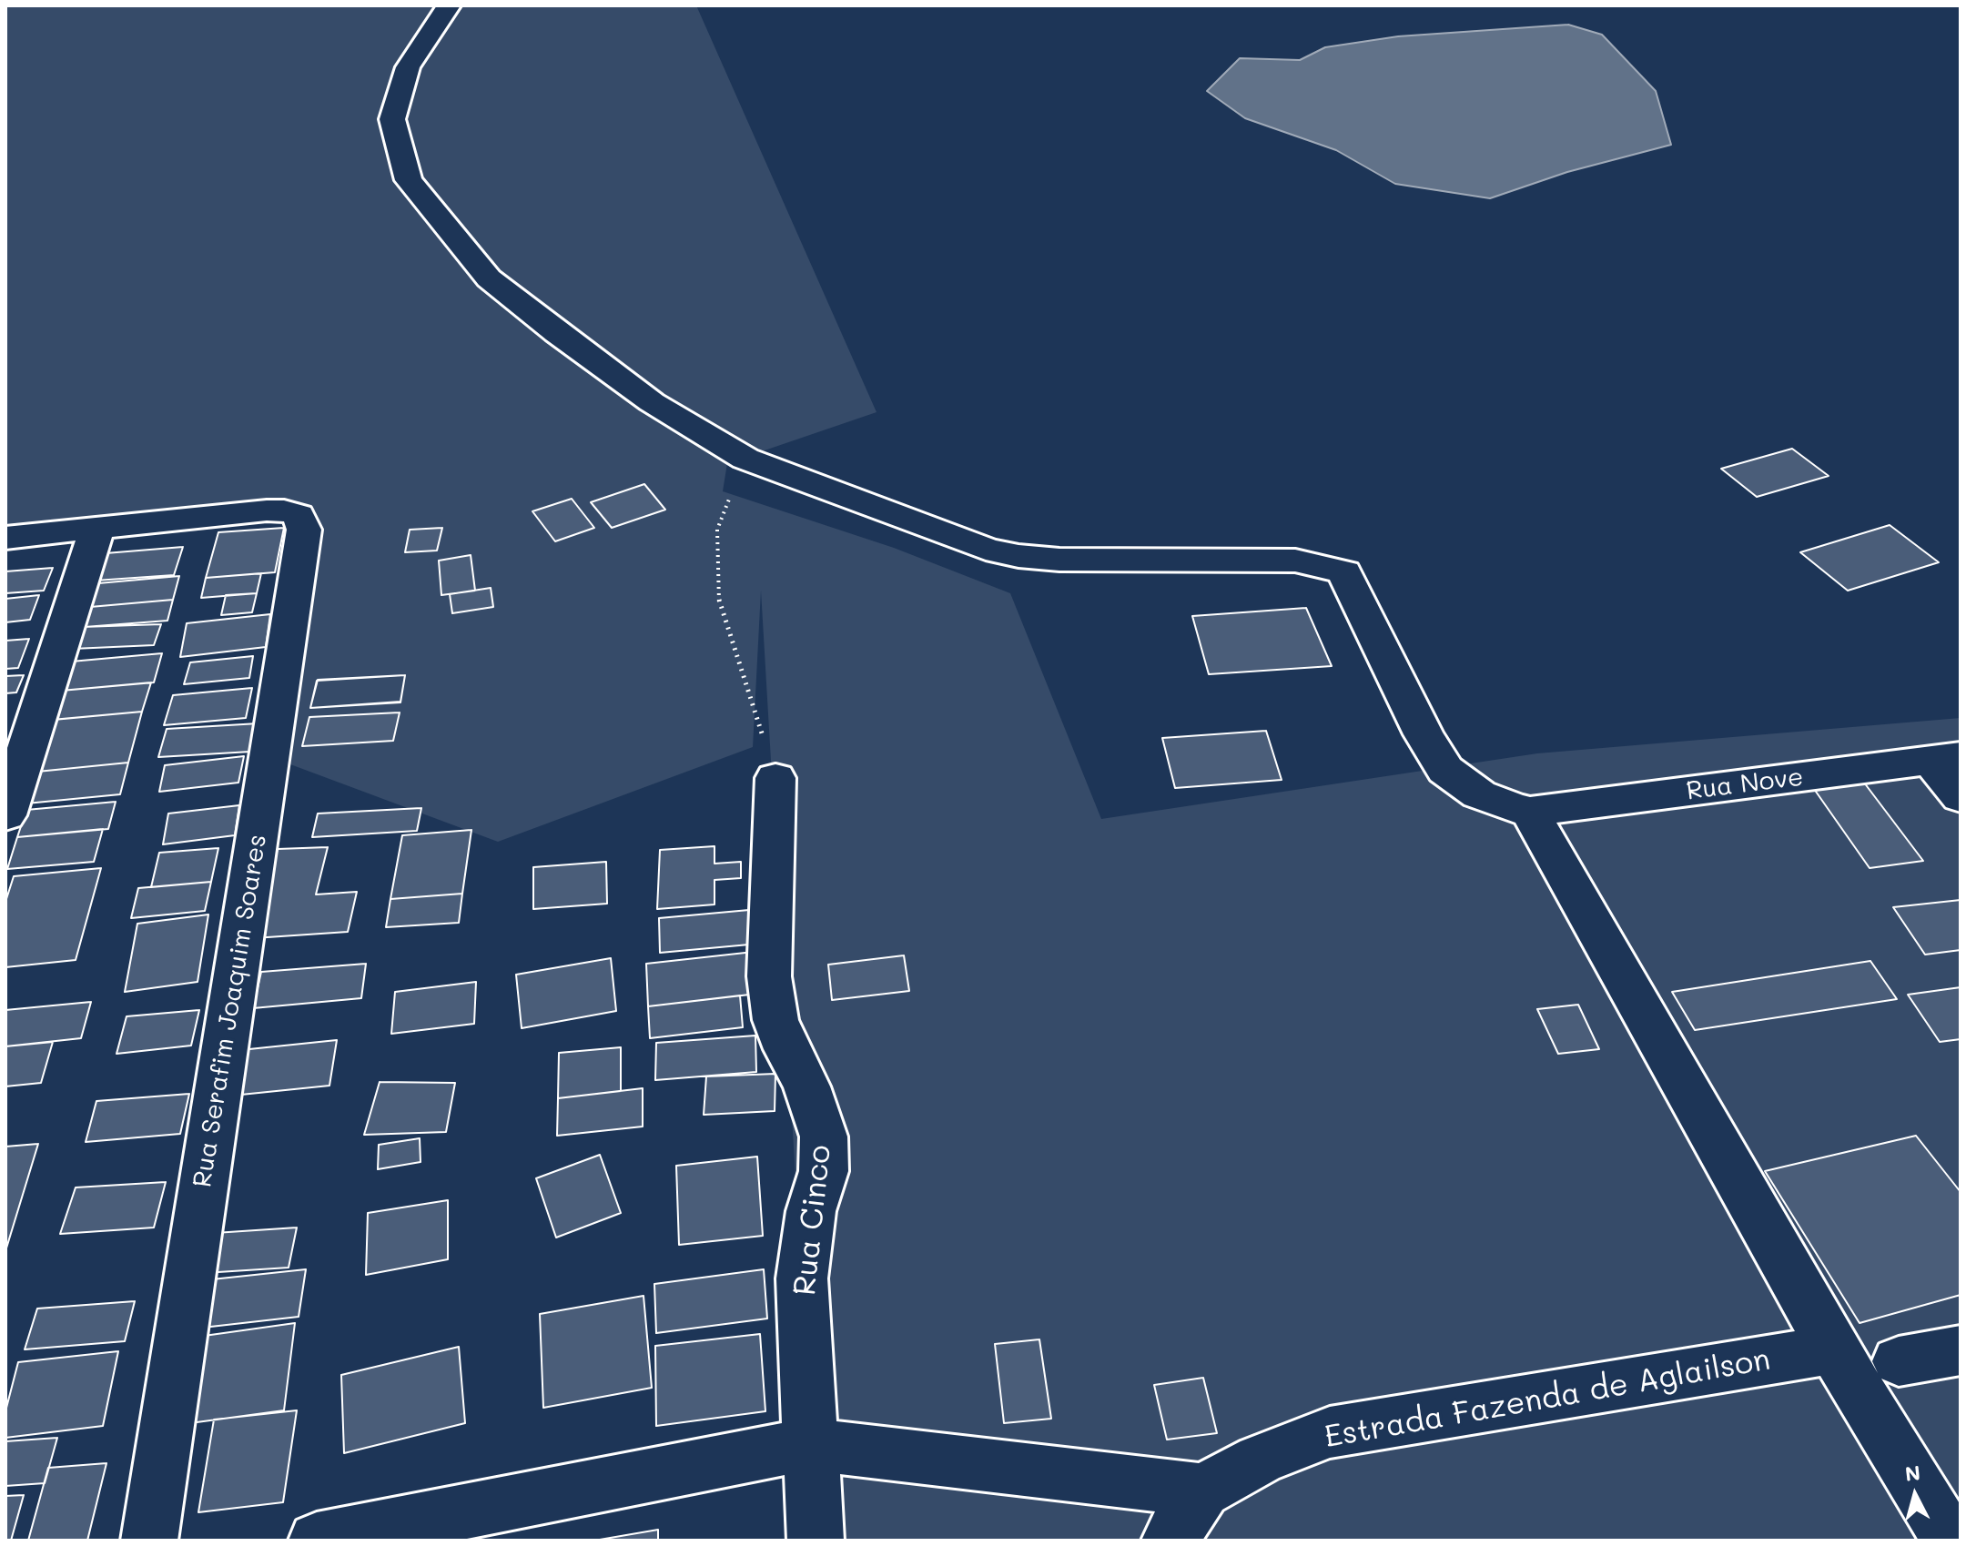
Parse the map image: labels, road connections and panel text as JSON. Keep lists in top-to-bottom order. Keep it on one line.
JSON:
{"streets":{"street":["Rua Nove","Rua Serafim Joaquim Soares","Rua Cinco","Estrada Fazenda de Aglailson"]},"north":"top"}
